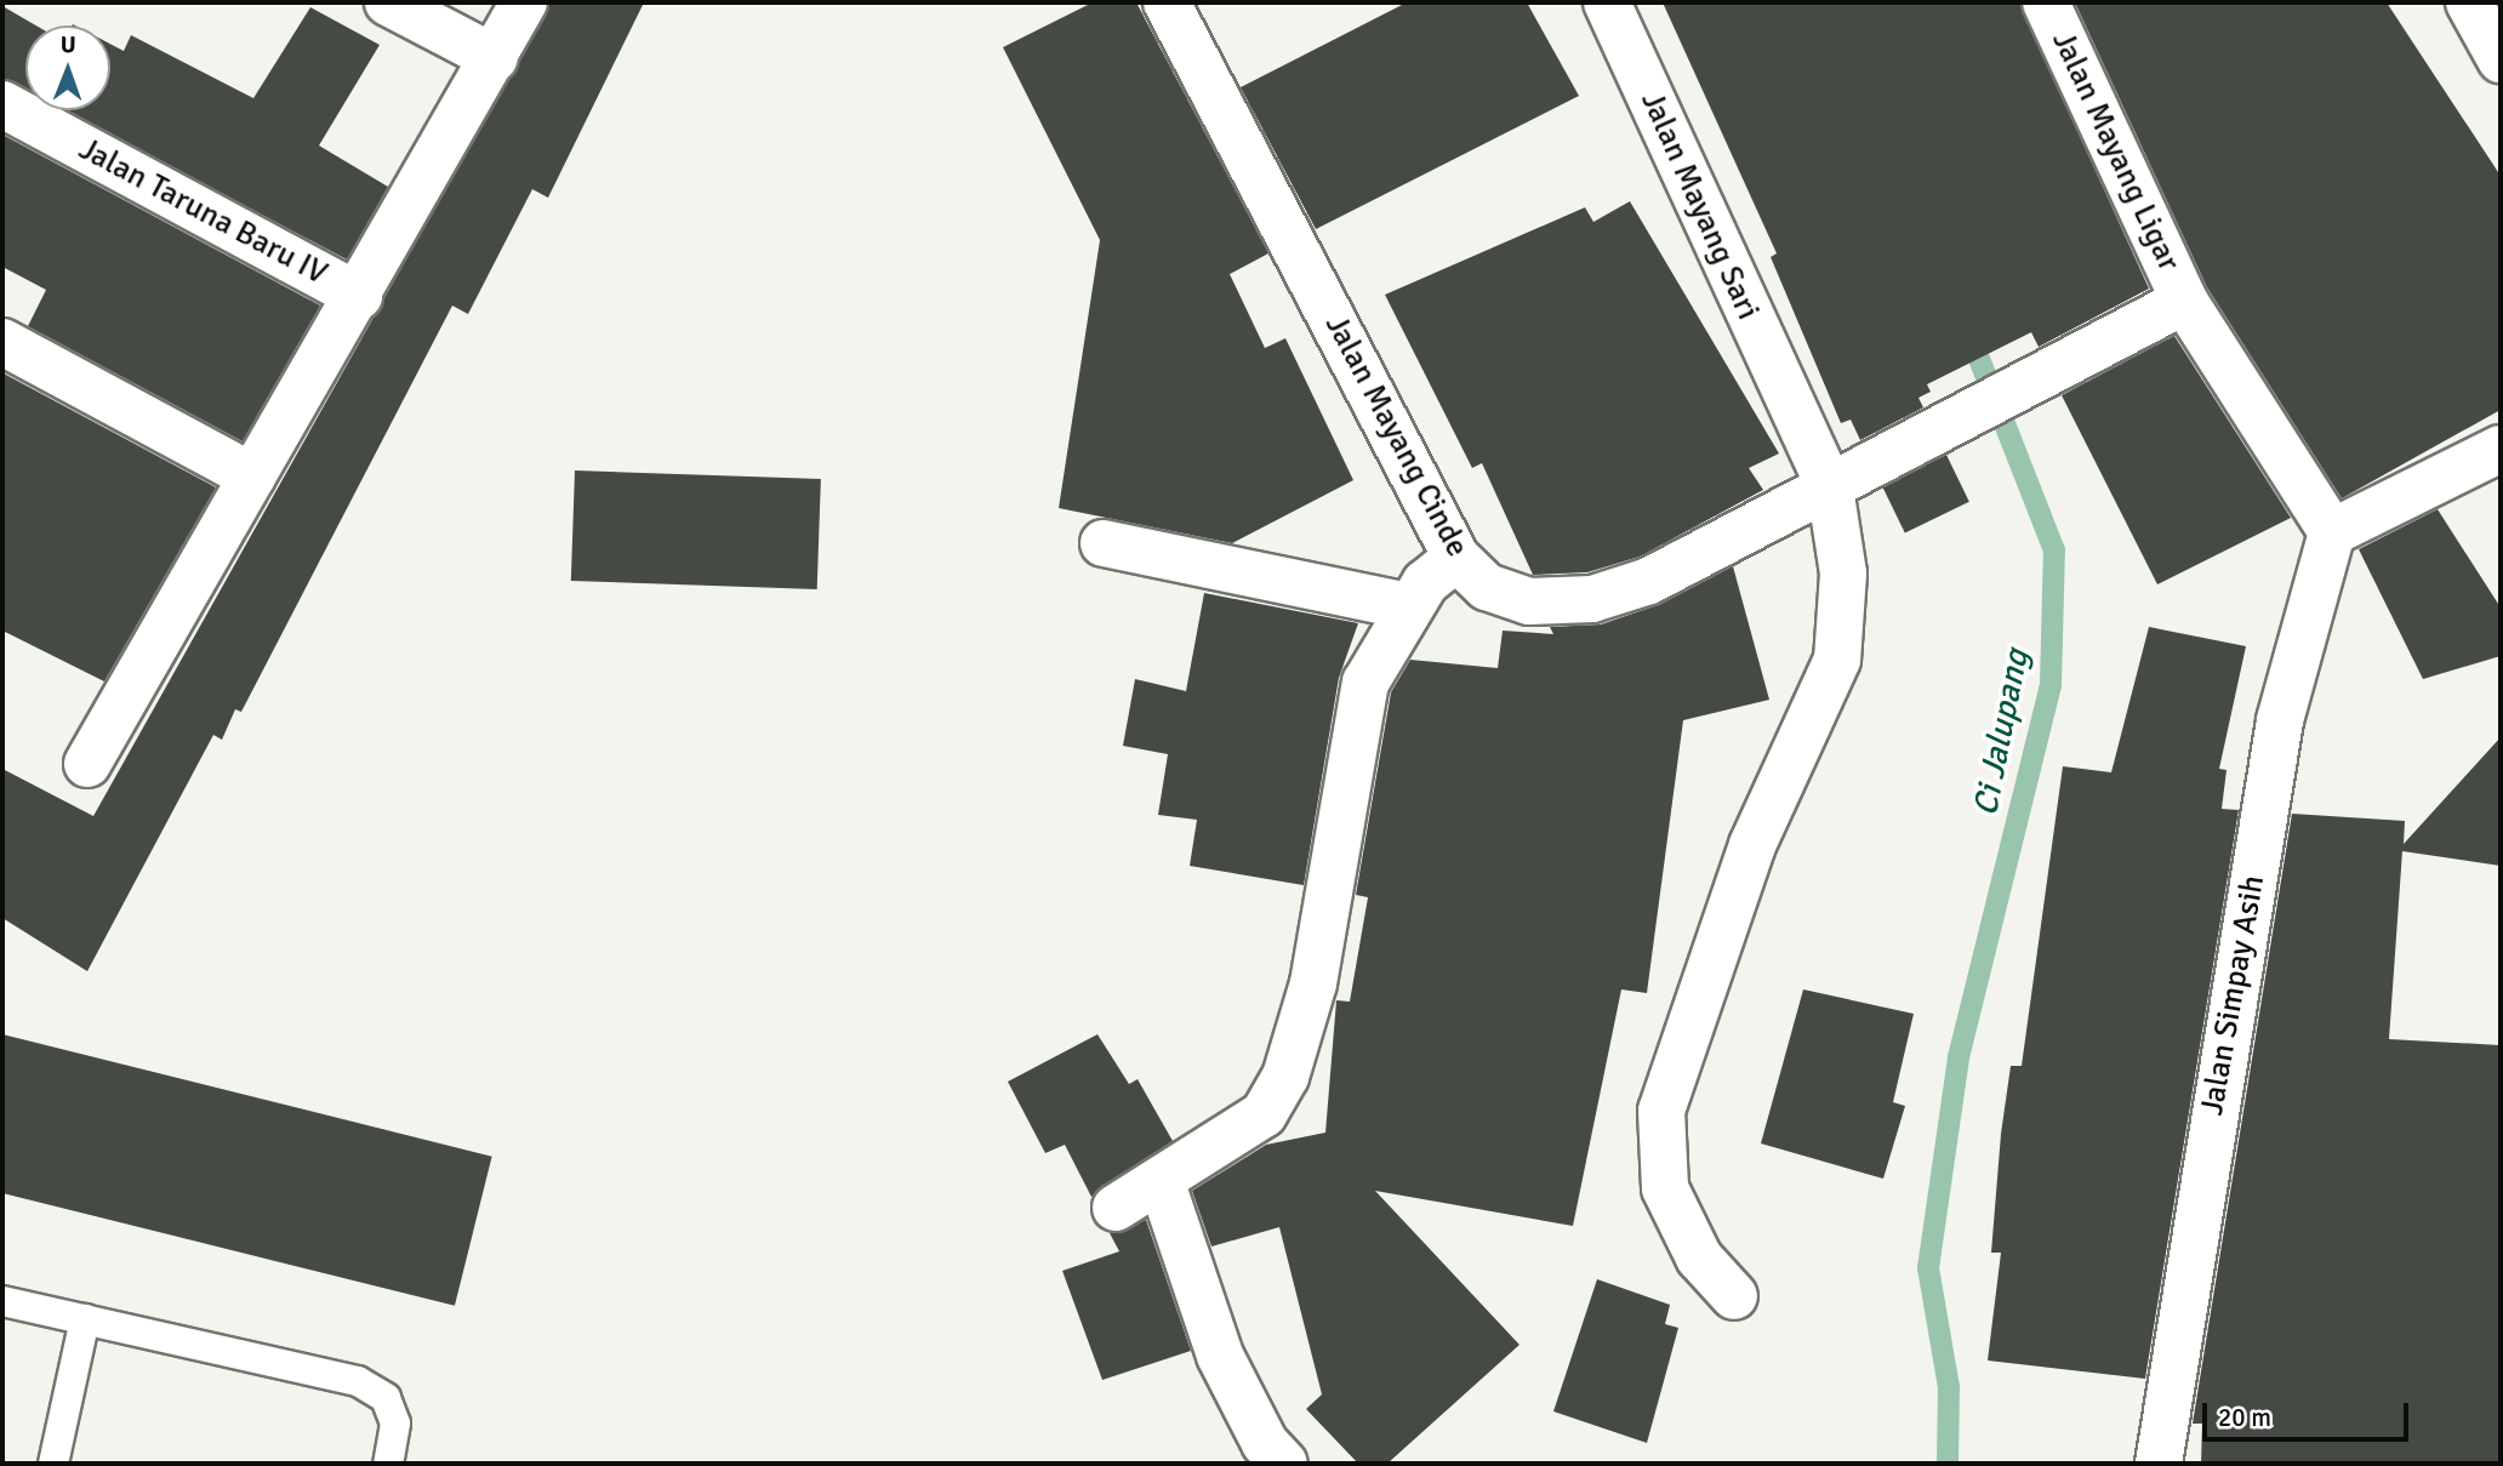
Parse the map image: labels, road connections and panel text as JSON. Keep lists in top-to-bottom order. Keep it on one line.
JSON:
{"streets":{"street":["Jalan Mayang Ligar","Jalan Mayang Sari","Jalan Taruna Baru IV","Jalan Mayang Cinde","Jalan Simpay Asih"]},"crossings":[["Jalan Mayang Ligar","Jalan Mayang Cinde"],["Jalan Mayang Ligar","Jalan Simpay Asih"],["Jalan Mayang Sari","Jalan Mayang Cinde"]],"water":["Ci Jalupang"],"scale_bar":"20 m","north":"top"}
